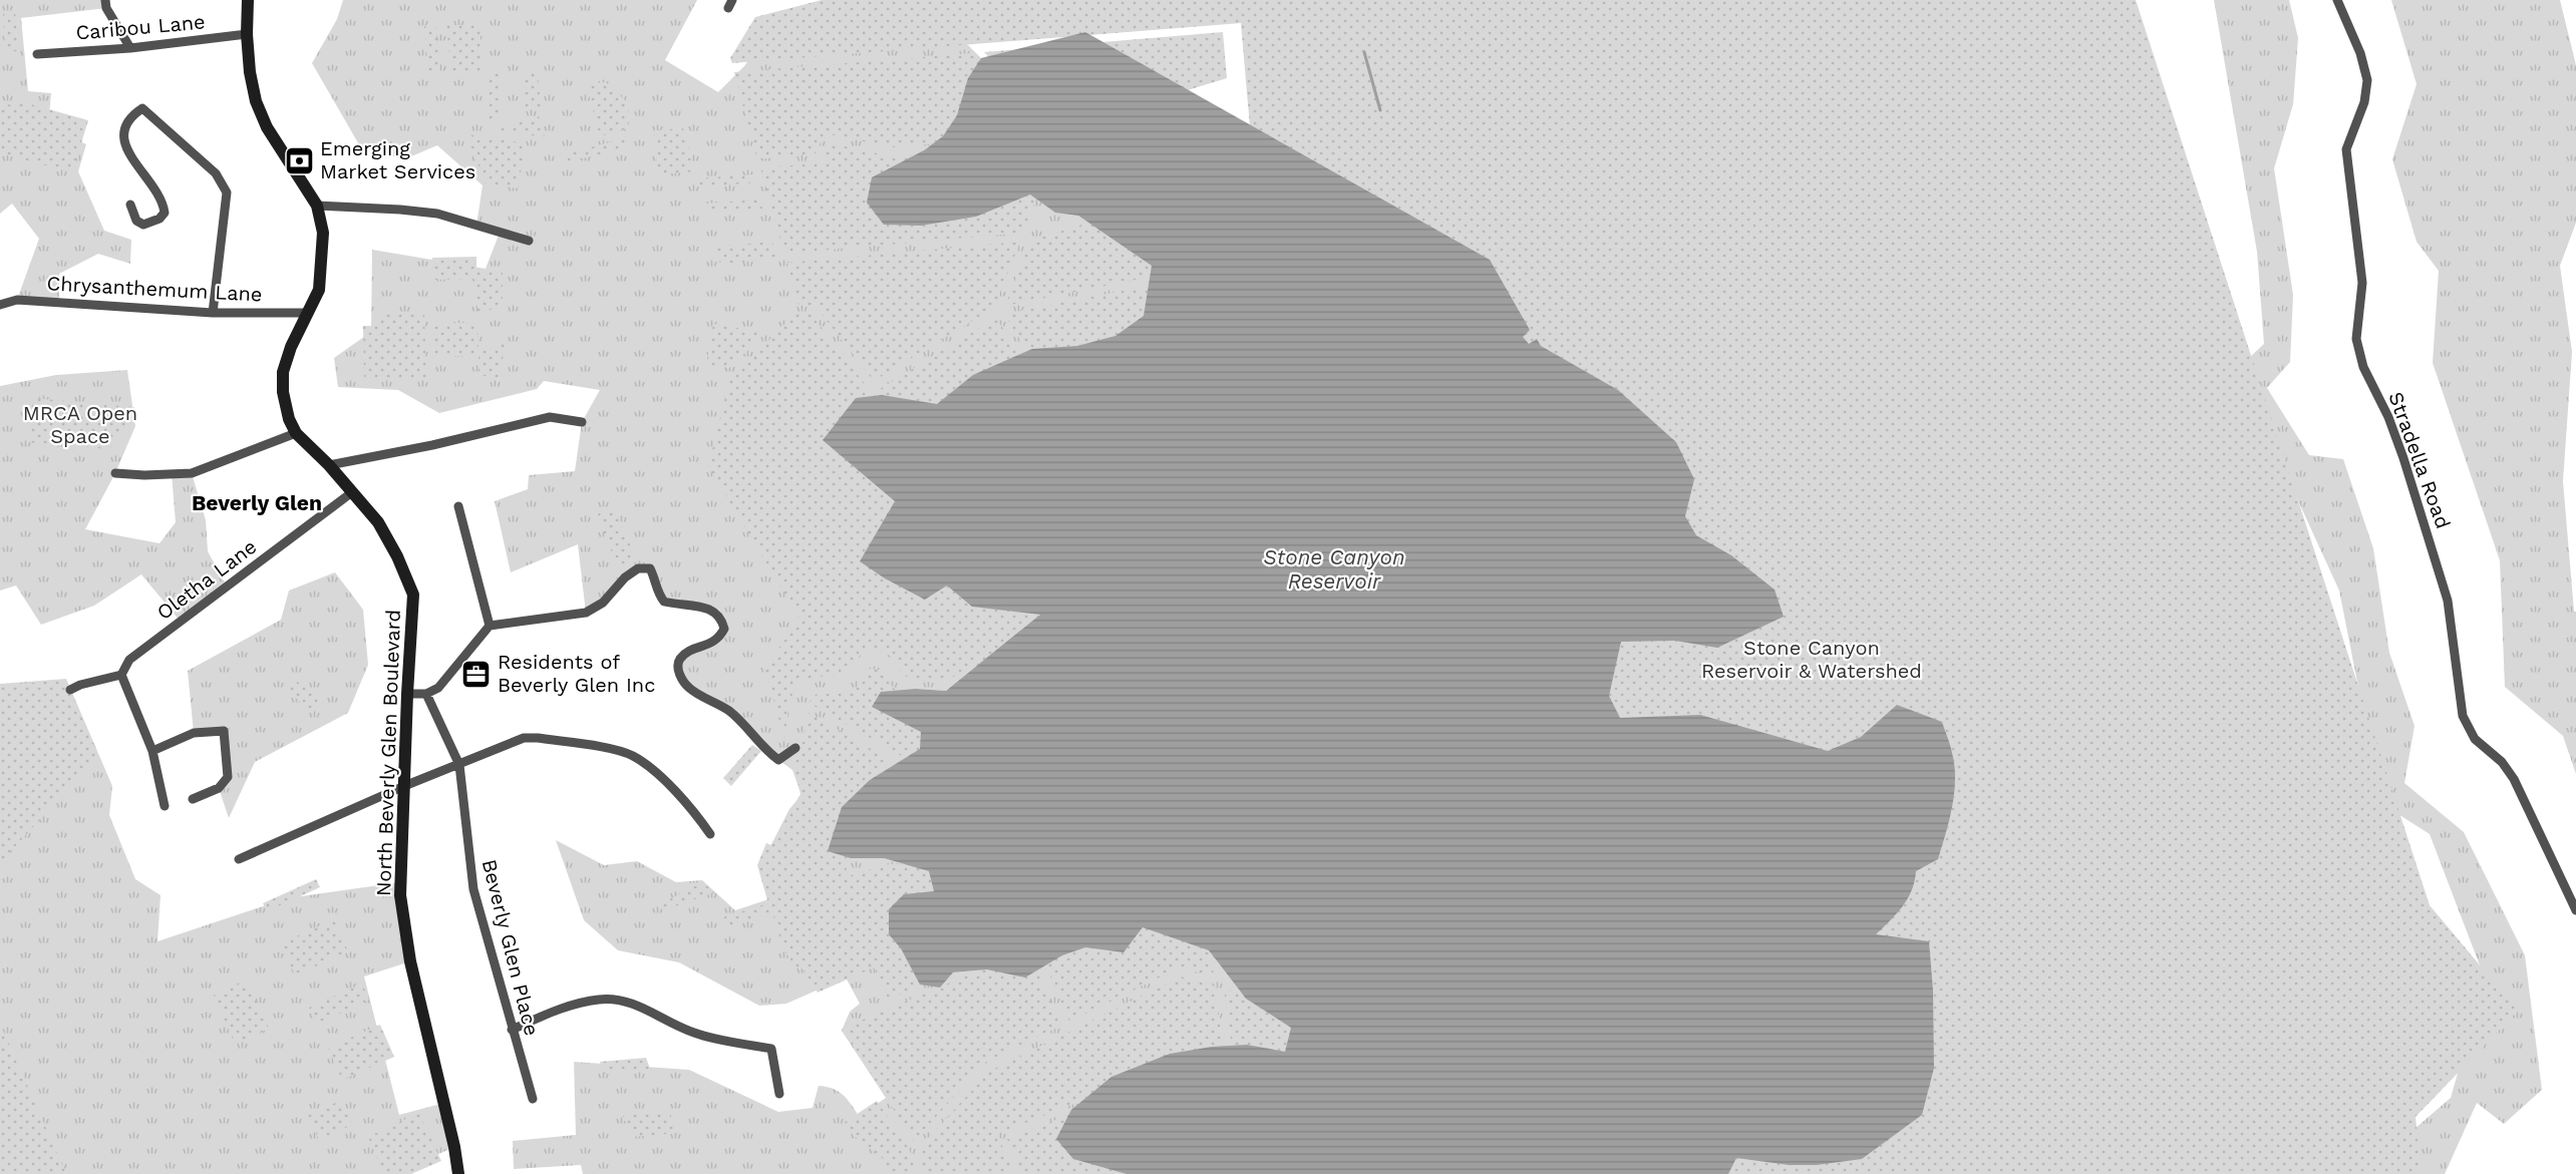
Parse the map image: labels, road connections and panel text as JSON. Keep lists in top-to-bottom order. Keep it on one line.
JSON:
{"streets":{"main road":["North Beverly Glen Boulevard"],"street":["Caribou Lane","Chrysanthemum Lane","Stradella Road","Oletha Lane","Beverly Glen Place"]},"crossings":[["Caribou Lane","North Beverly Glen Boulevard"],["Chrysanthemum Lane","North Beverly Glen Boulevard"],["Oletha Lane","North Beverly Glen Boulevard"]],"districts":["Beverly Glen"],"water":["Stone Canyon Reservoir"],"parks":["MRCA Open Space","Stone Canyon Reservoir & Watershed"],"places":{"bank":["Emerging Market Services"],"office":["Residents of Beverly Glen Inc"]}}
